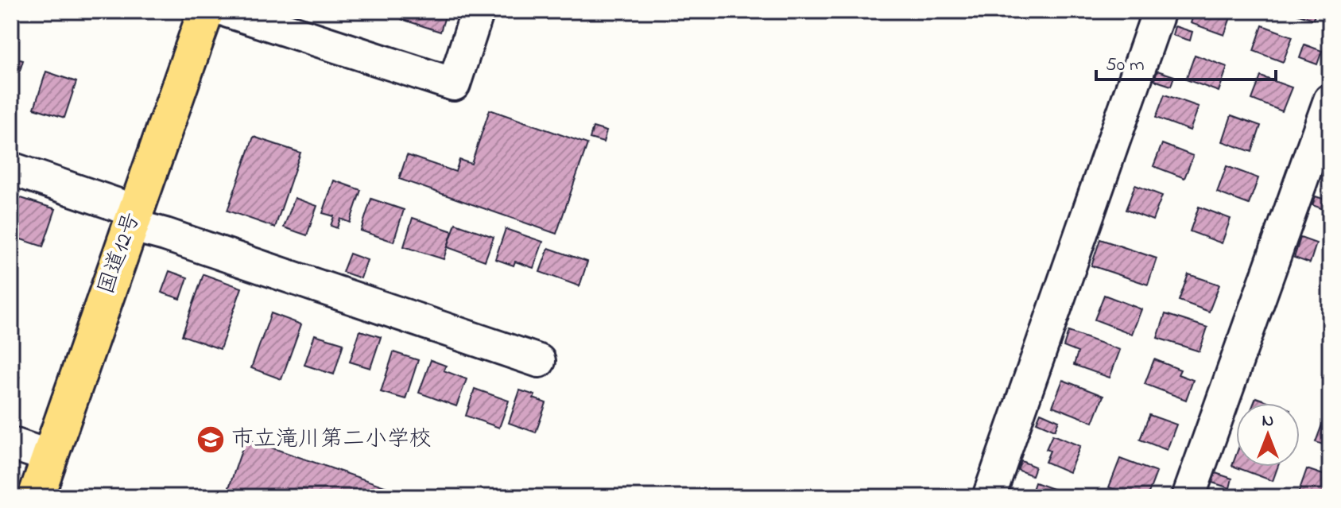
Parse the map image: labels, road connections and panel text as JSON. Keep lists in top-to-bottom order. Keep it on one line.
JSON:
{"streets":{"highway":["国道12号"]},"places":{"school or university":["市立滝川第二小学校"]},"scale_bar":"50 m","north":"top"}
